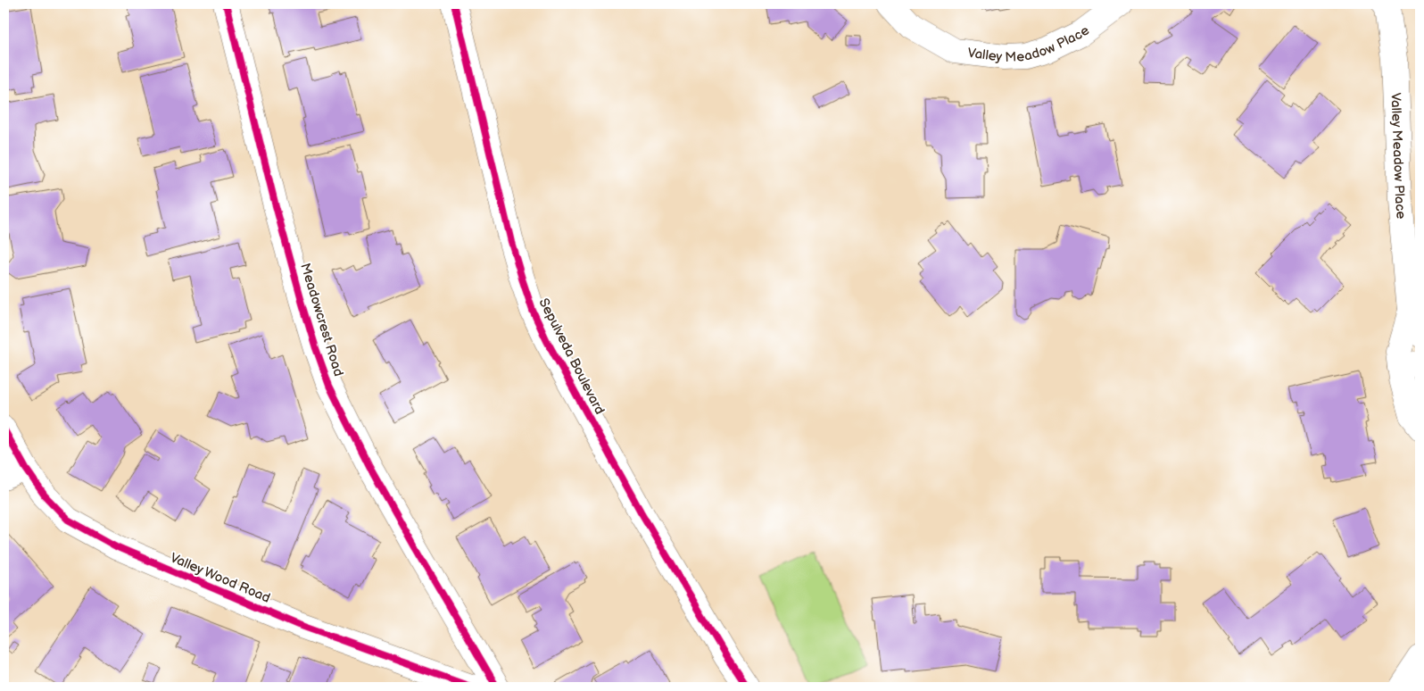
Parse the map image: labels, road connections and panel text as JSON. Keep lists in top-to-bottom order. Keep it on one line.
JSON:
{"streets":{"street":["Valley Meadow Place","Meadowcrest Road","Sepulveda Boulevard","Valley Wood Road"]}}
